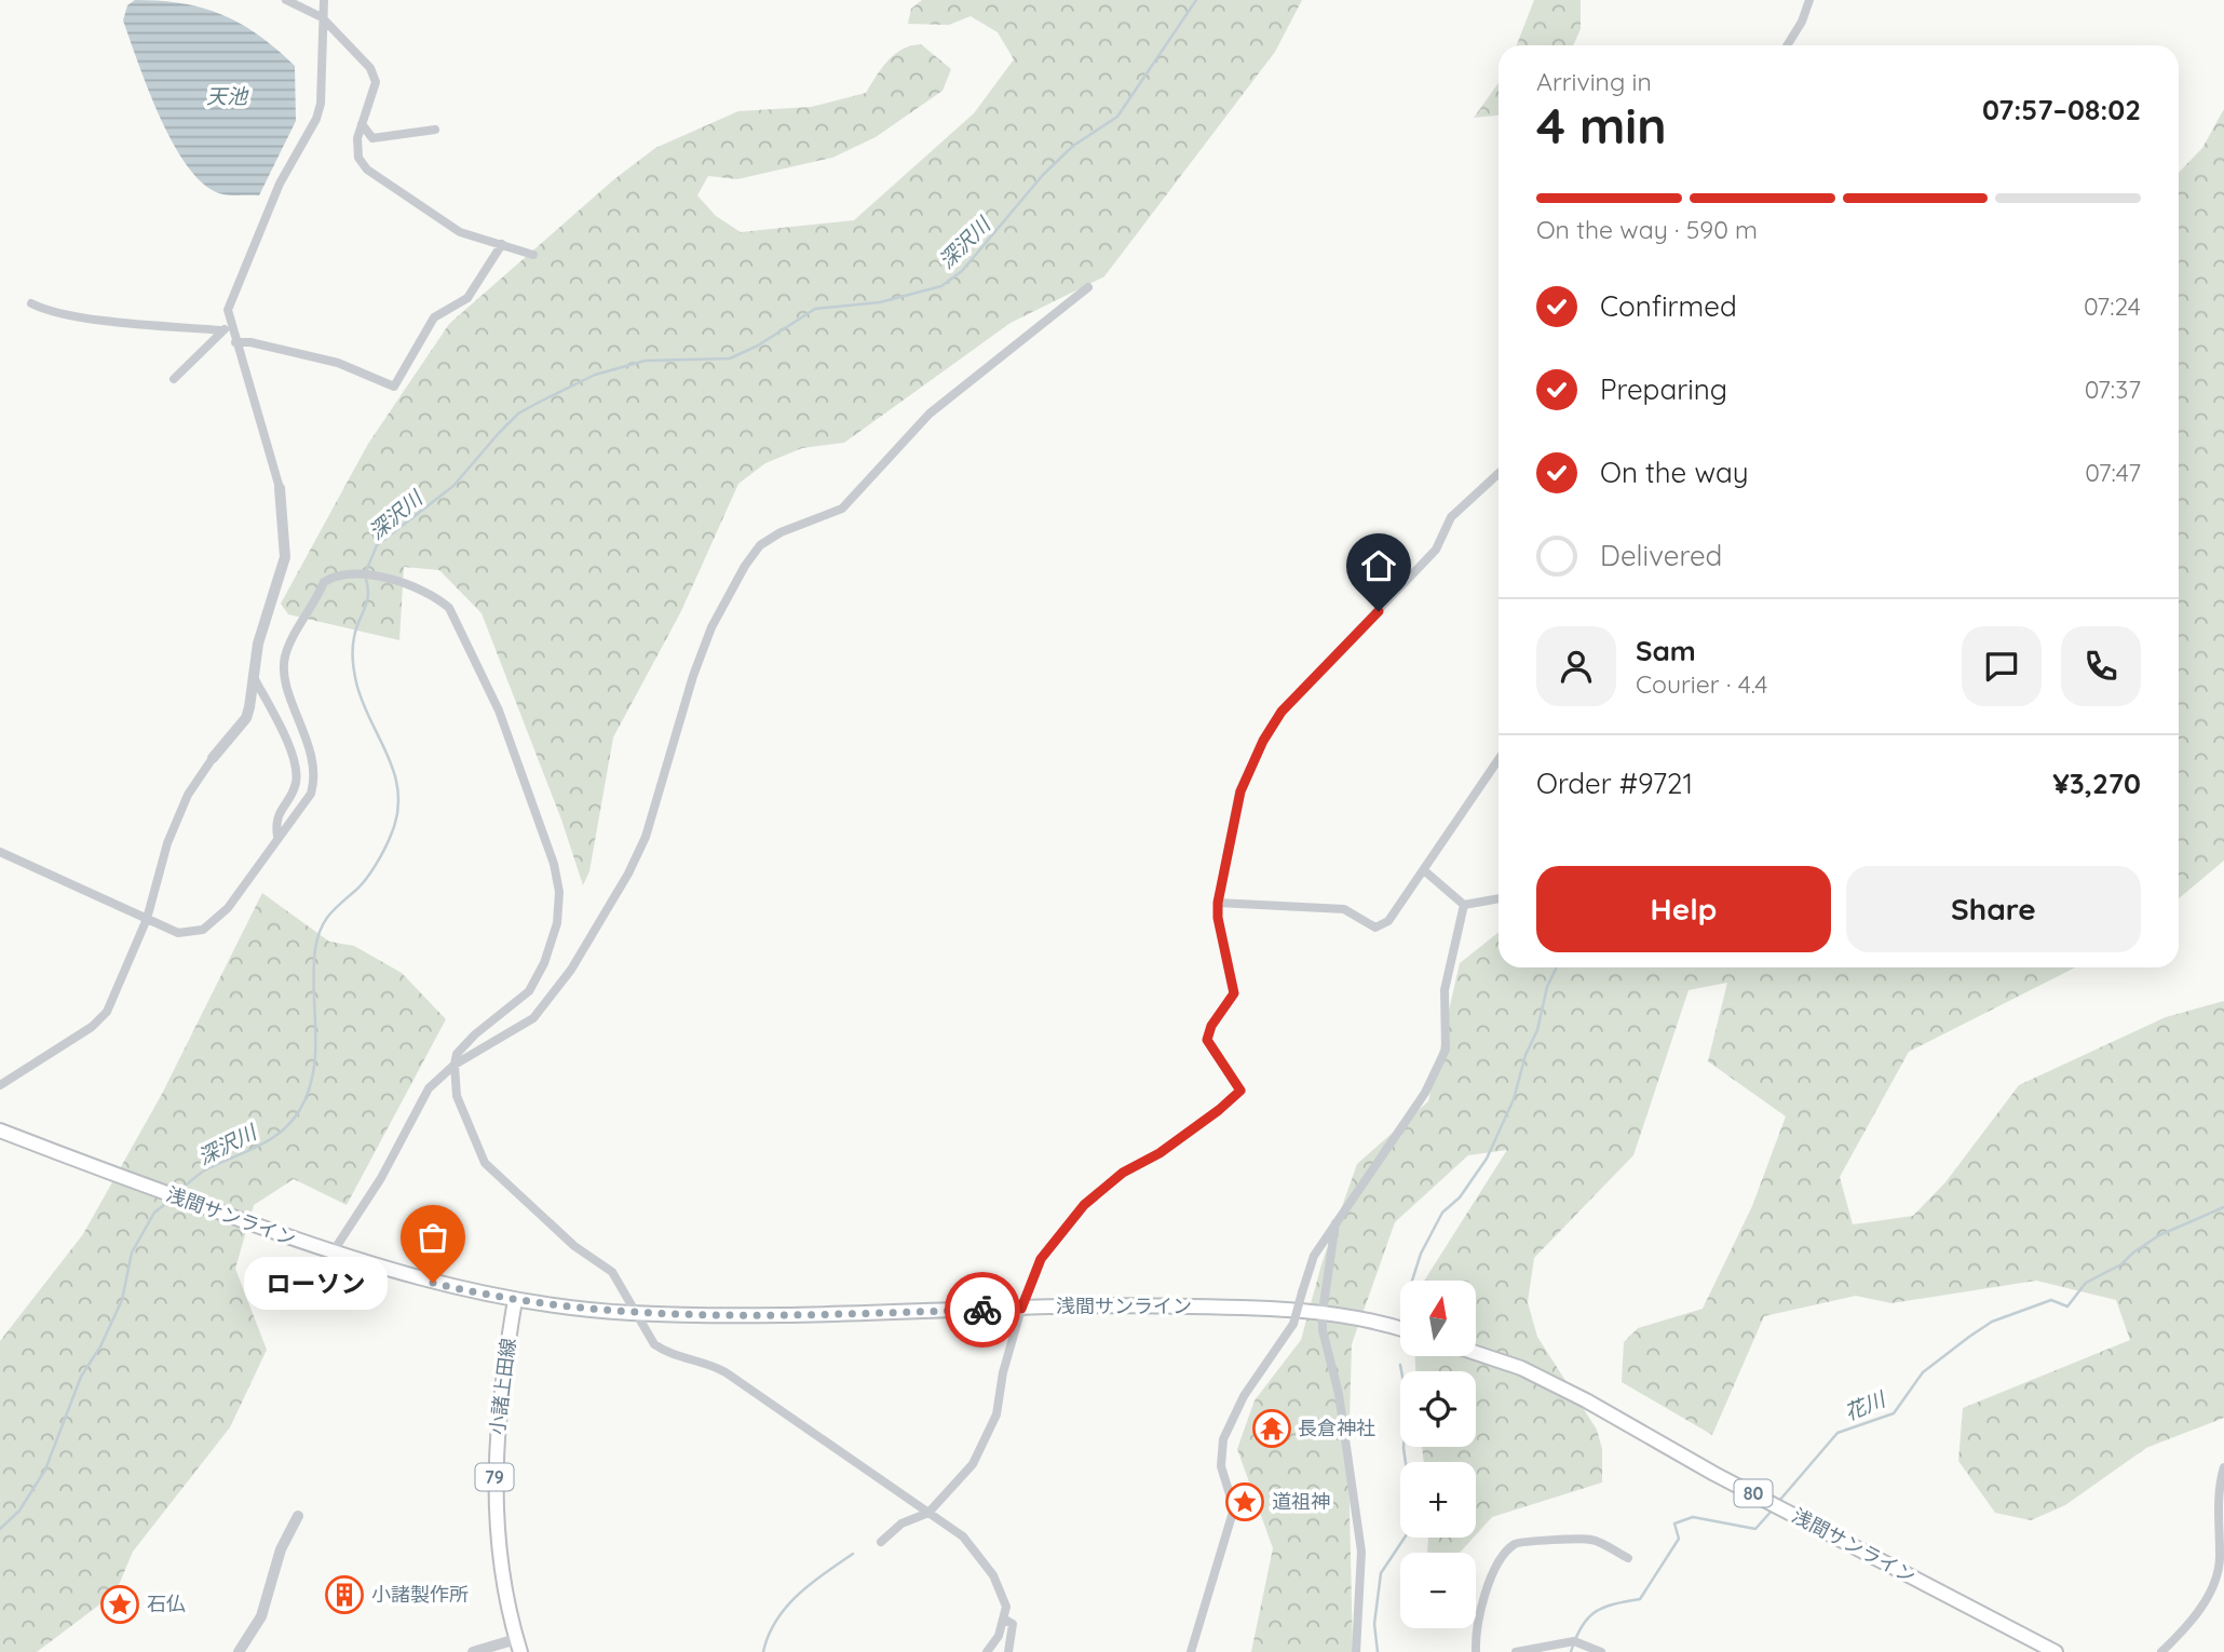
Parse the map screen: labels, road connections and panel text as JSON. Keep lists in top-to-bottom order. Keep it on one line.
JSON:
{"streets":{"main road":["浅間サンライン","小諸上田線","79","80"]},"crossings":[["浅間サンライン","小諸上田線"]],"water":["天池","深沢川","花川"],"places":{"other":["ローソン"],"temple":["長倉神社"],"place":["道祖神","石仏"],"building":["小諸製作所"]},"north":"top","page":{"heading":["4 min","Arriving in","07:57–08:02"],"panel":["Sam","Courier · 4.4","Order #9721","¥3,270"],"bar":"On the way · 590 m","list":[["Confirmed","07:24"],["Preparing","07:37"],["On the way","07:47"],"Delivered"],"buttons":["Help","Share"],"bubble":"ローソン","map_buttons":["+","−"]}}
